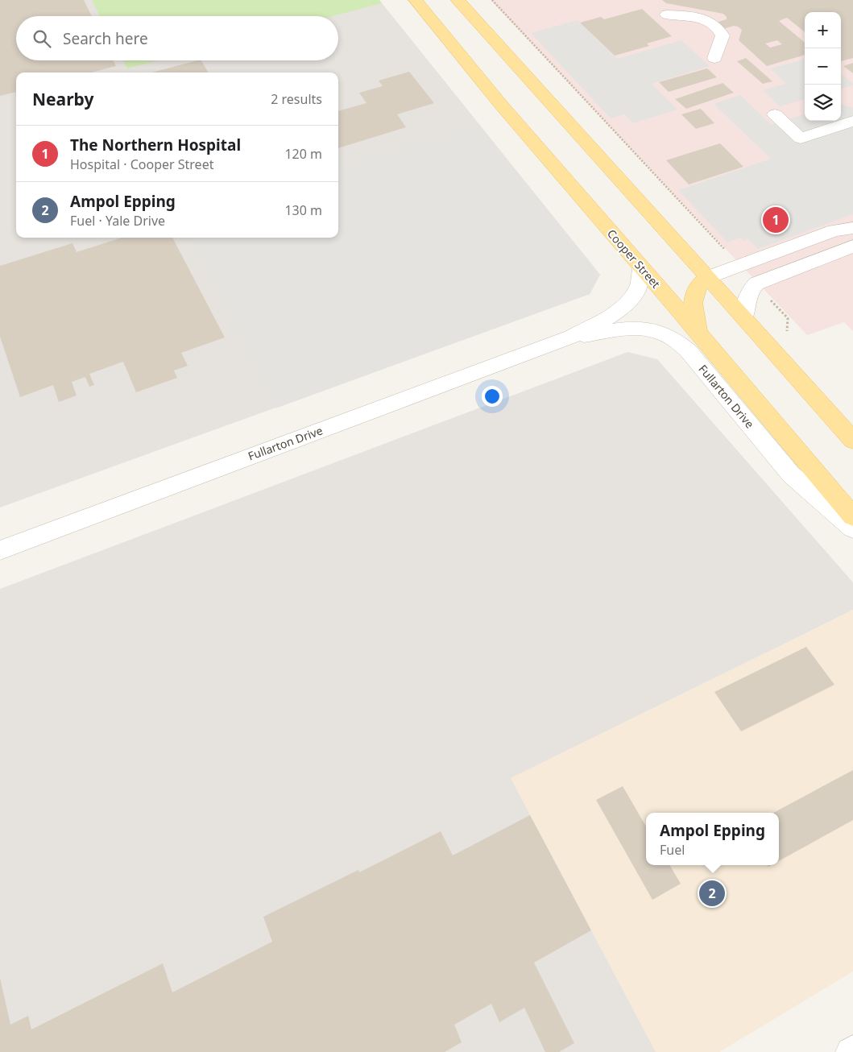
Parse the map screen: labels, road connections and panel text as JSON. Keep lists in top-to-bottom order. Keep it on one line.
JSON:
{"streets":{"main road":["Cooper Street"],"street":["Fullarton Drive"]},"crossings":[["Cooper Street","Fullarton Drive"]],"page":{"map_buttons":["+","−"],"search":"Search here","heading":["Nearby","2 results"],"list":[{"mark":"1","name":"The Northern Hospital","note":"Hospital · Cooper Street","value":"120 m"},{"mark":"2","name":"Ampol Epping","note":"Fuel · Yale Drive","value":"130 m"}],"pins":["1","2"],"popup":["Ampol Epping","Fuel"]}}
